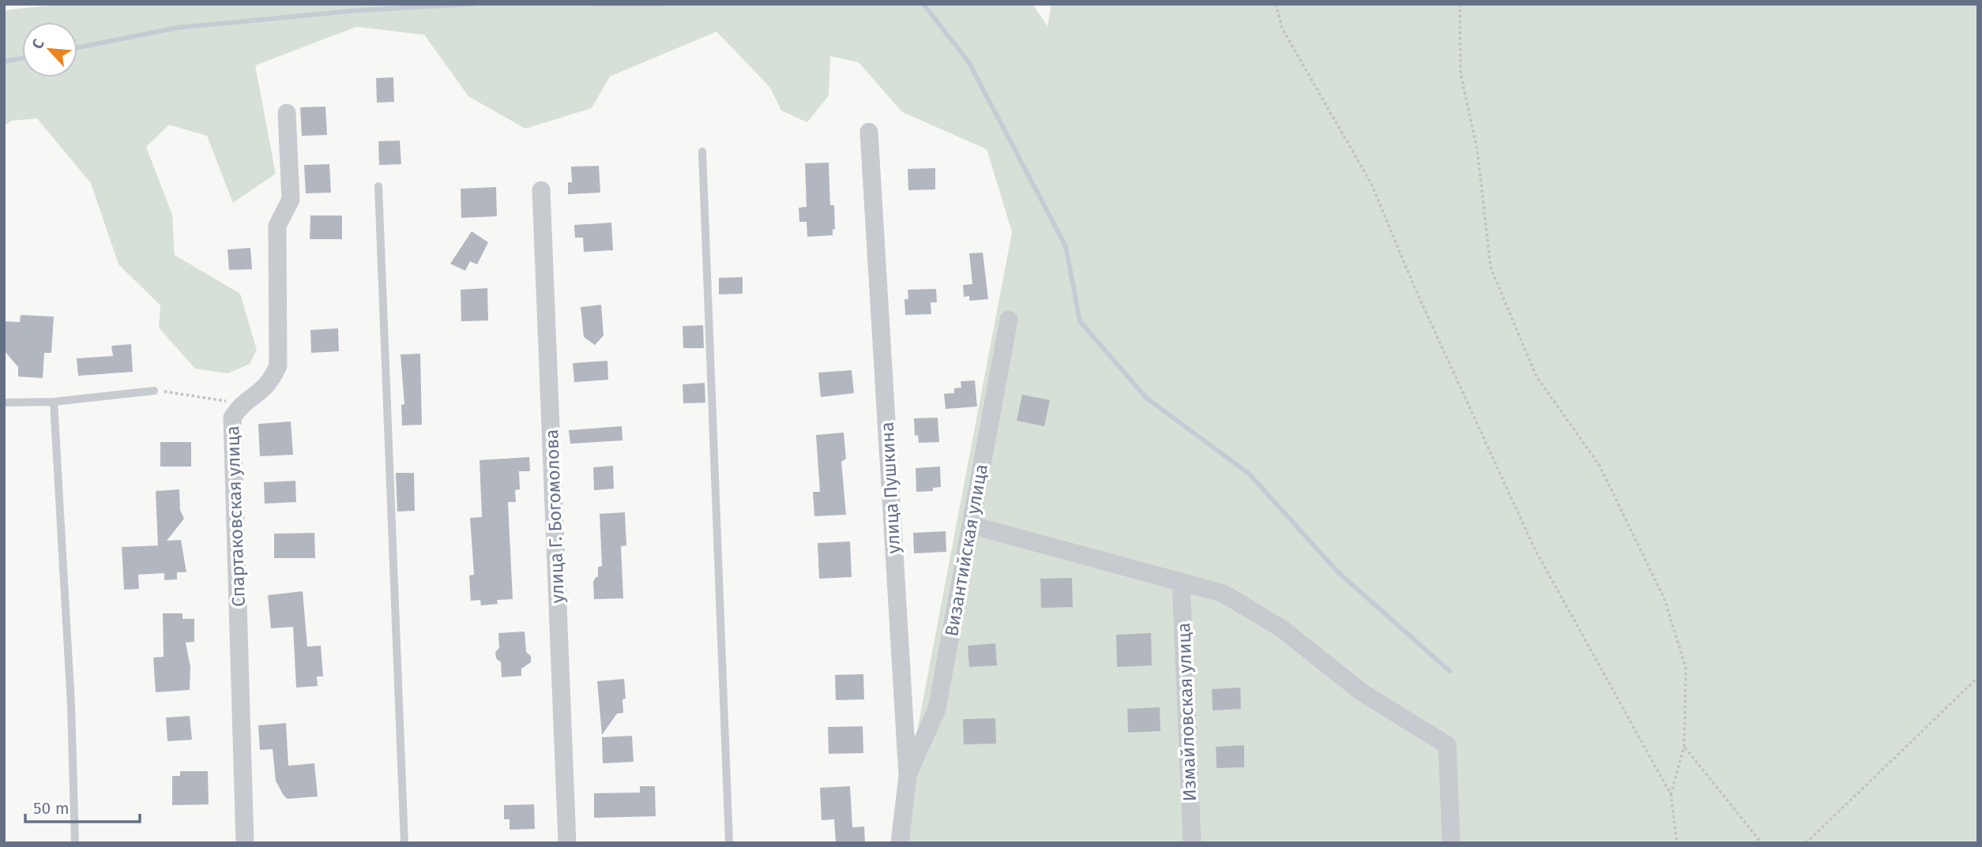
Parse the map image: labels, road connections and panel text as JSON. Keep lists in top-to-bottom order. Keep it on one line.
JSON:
{"streets":{"street":["улица Пушкина","Спартаковская улица","улица Г. Богомолова","Византийская улица","Измайловская улица"]},"crossings":[["улица Пушкина","Византийская улица"]],"scale_bar":"50 m","north":"top left"}
